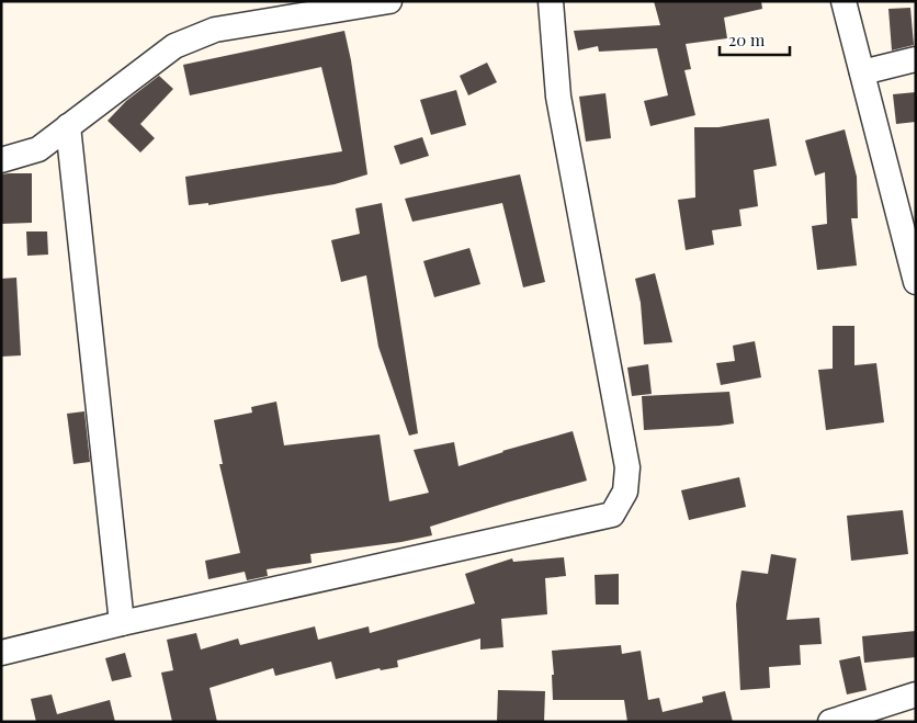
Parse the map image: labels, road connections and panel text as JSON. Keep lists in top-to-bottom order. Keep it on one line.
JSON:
{"scale_bar":"20 m"}
